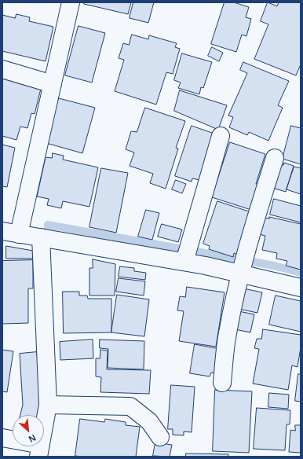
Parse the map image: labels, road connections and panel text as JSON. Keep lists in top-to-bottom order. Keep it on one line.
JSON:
{"north":"bottom right"}
